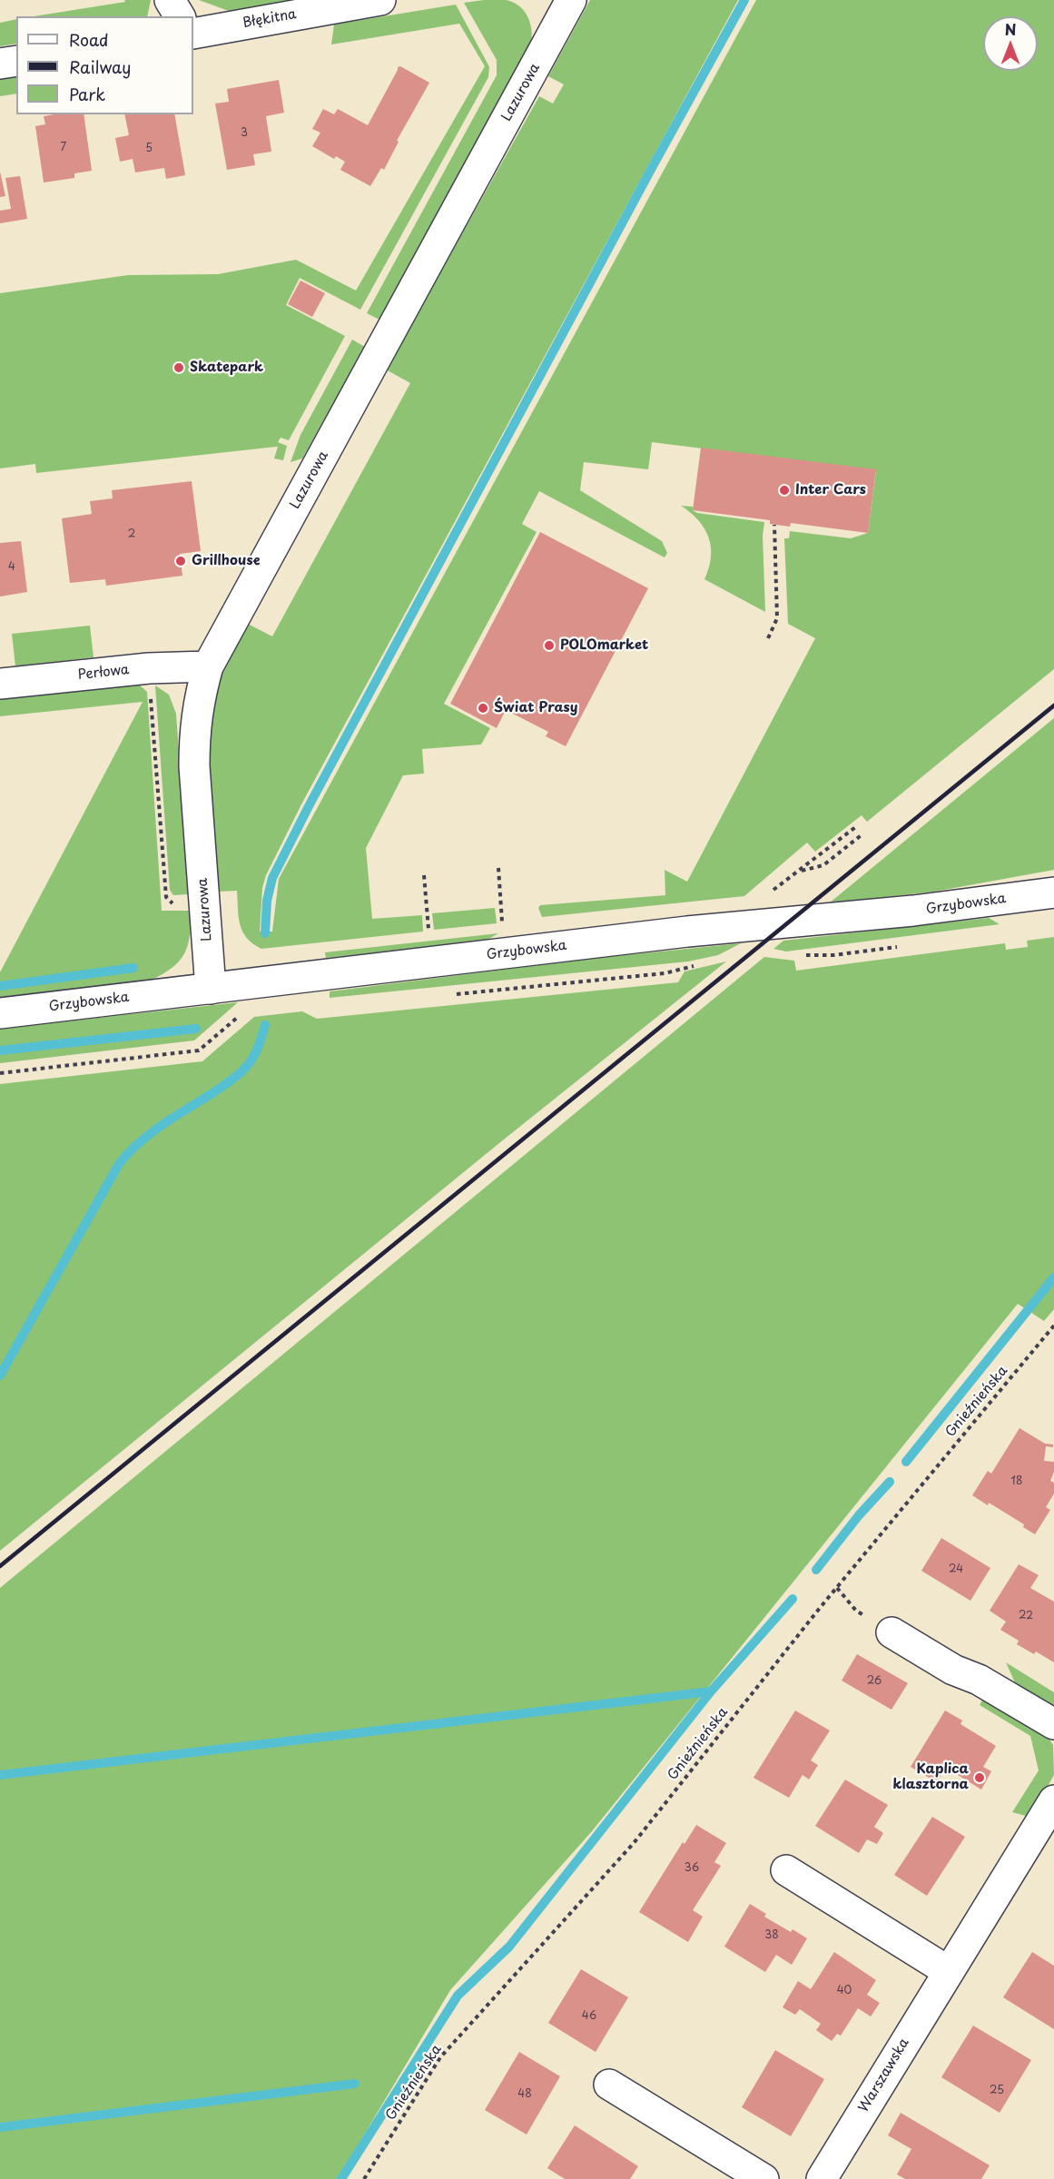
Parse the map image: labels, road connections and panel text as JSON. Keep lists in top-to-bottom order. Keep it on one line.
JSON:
{"streets":{"street":["Błękitna","Lazurowa","Perłowa","Grzybowska","Warszawska"],"path":["Gnieźnieńska"]},"crossings":[["Lazurowa","Perłowa"],["Lazurowa","Grzybowska"]],"places":["Skatepark","Inter Cars","Grillhouse","POLOmarket","Świat Prasy","Kaplica klasztorna"],"house_numbers":["3","7","5","2","4","18","24","22","26","36","38","40","46","25","48"],"legend":["Road","Railway","Park"],"north":"top"}
